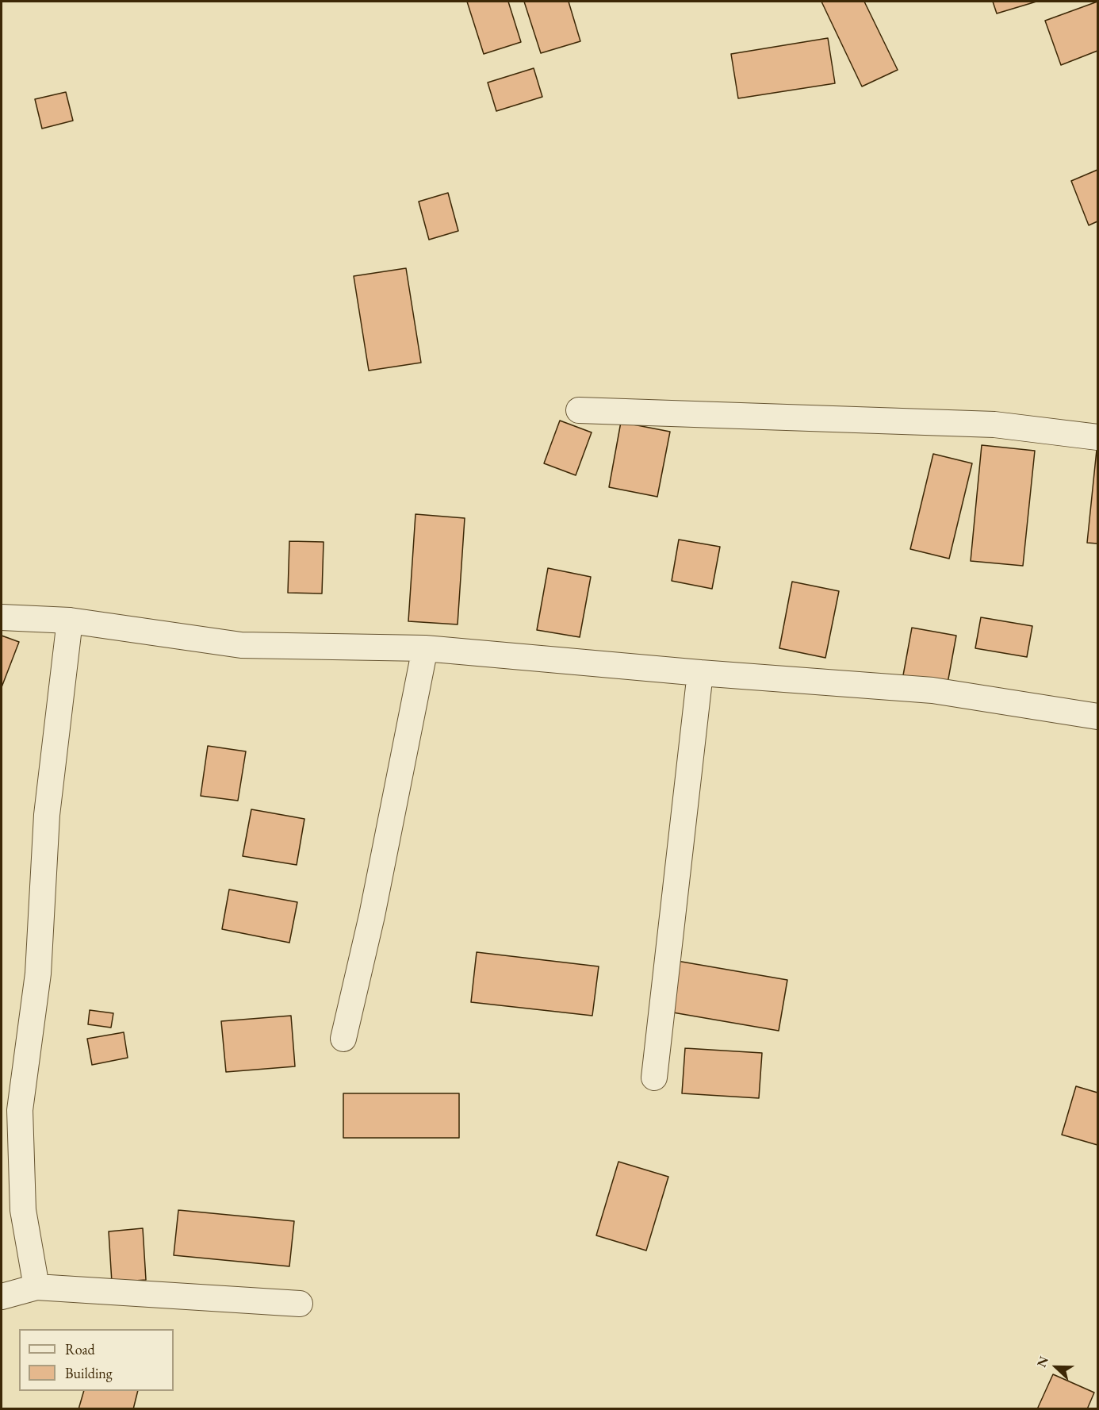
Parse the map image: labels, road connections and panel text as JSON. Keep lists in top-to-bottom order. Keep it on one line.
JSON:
{"legend":["Road","Building"],"north":"left"}
